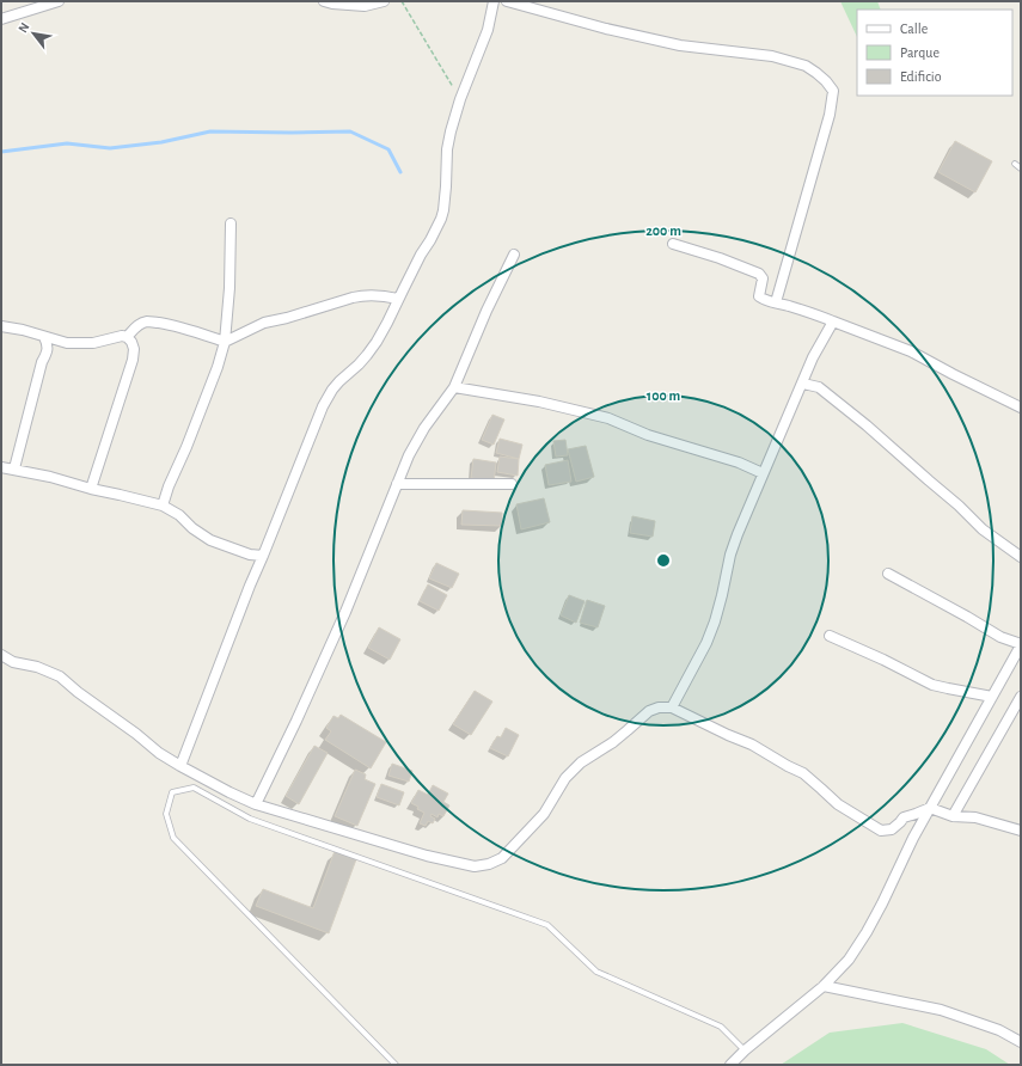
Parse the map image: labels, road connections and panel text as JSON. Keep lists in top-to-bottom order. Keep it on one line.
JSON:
{"legend":["Calle","Parque","Edificio"],"north":"top left","rings":["200 m","100 m"]}
